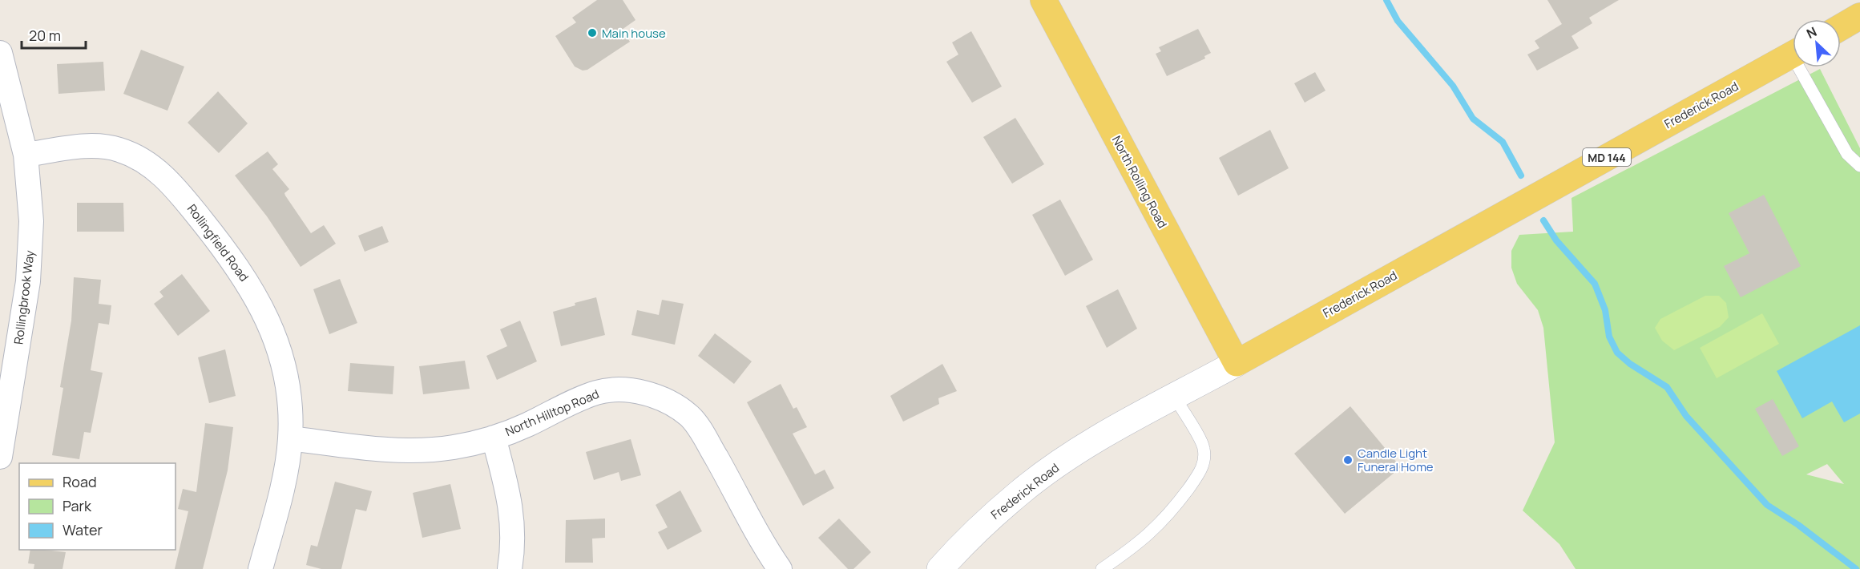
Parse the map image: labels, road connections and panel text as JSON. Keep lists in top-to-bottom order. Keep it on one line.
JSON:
{"streets":{"main road":["Frederick Road","MD 144","North Rolling Road"],"street":["Rollingfield Road","Rollingbrook Way","North Hilltop Road"]},"crossings":[["Frederick Road","North Rolling Road"],["Rollingfield Road","Rollingbrook Way"],["Rollingfield Road","North Hilltop Road"]],"places":["Main house","Candle Light Funeral Home"],"legend":["Road","Park","Water"],"scale_bar":"20 m","north":"top left"}
